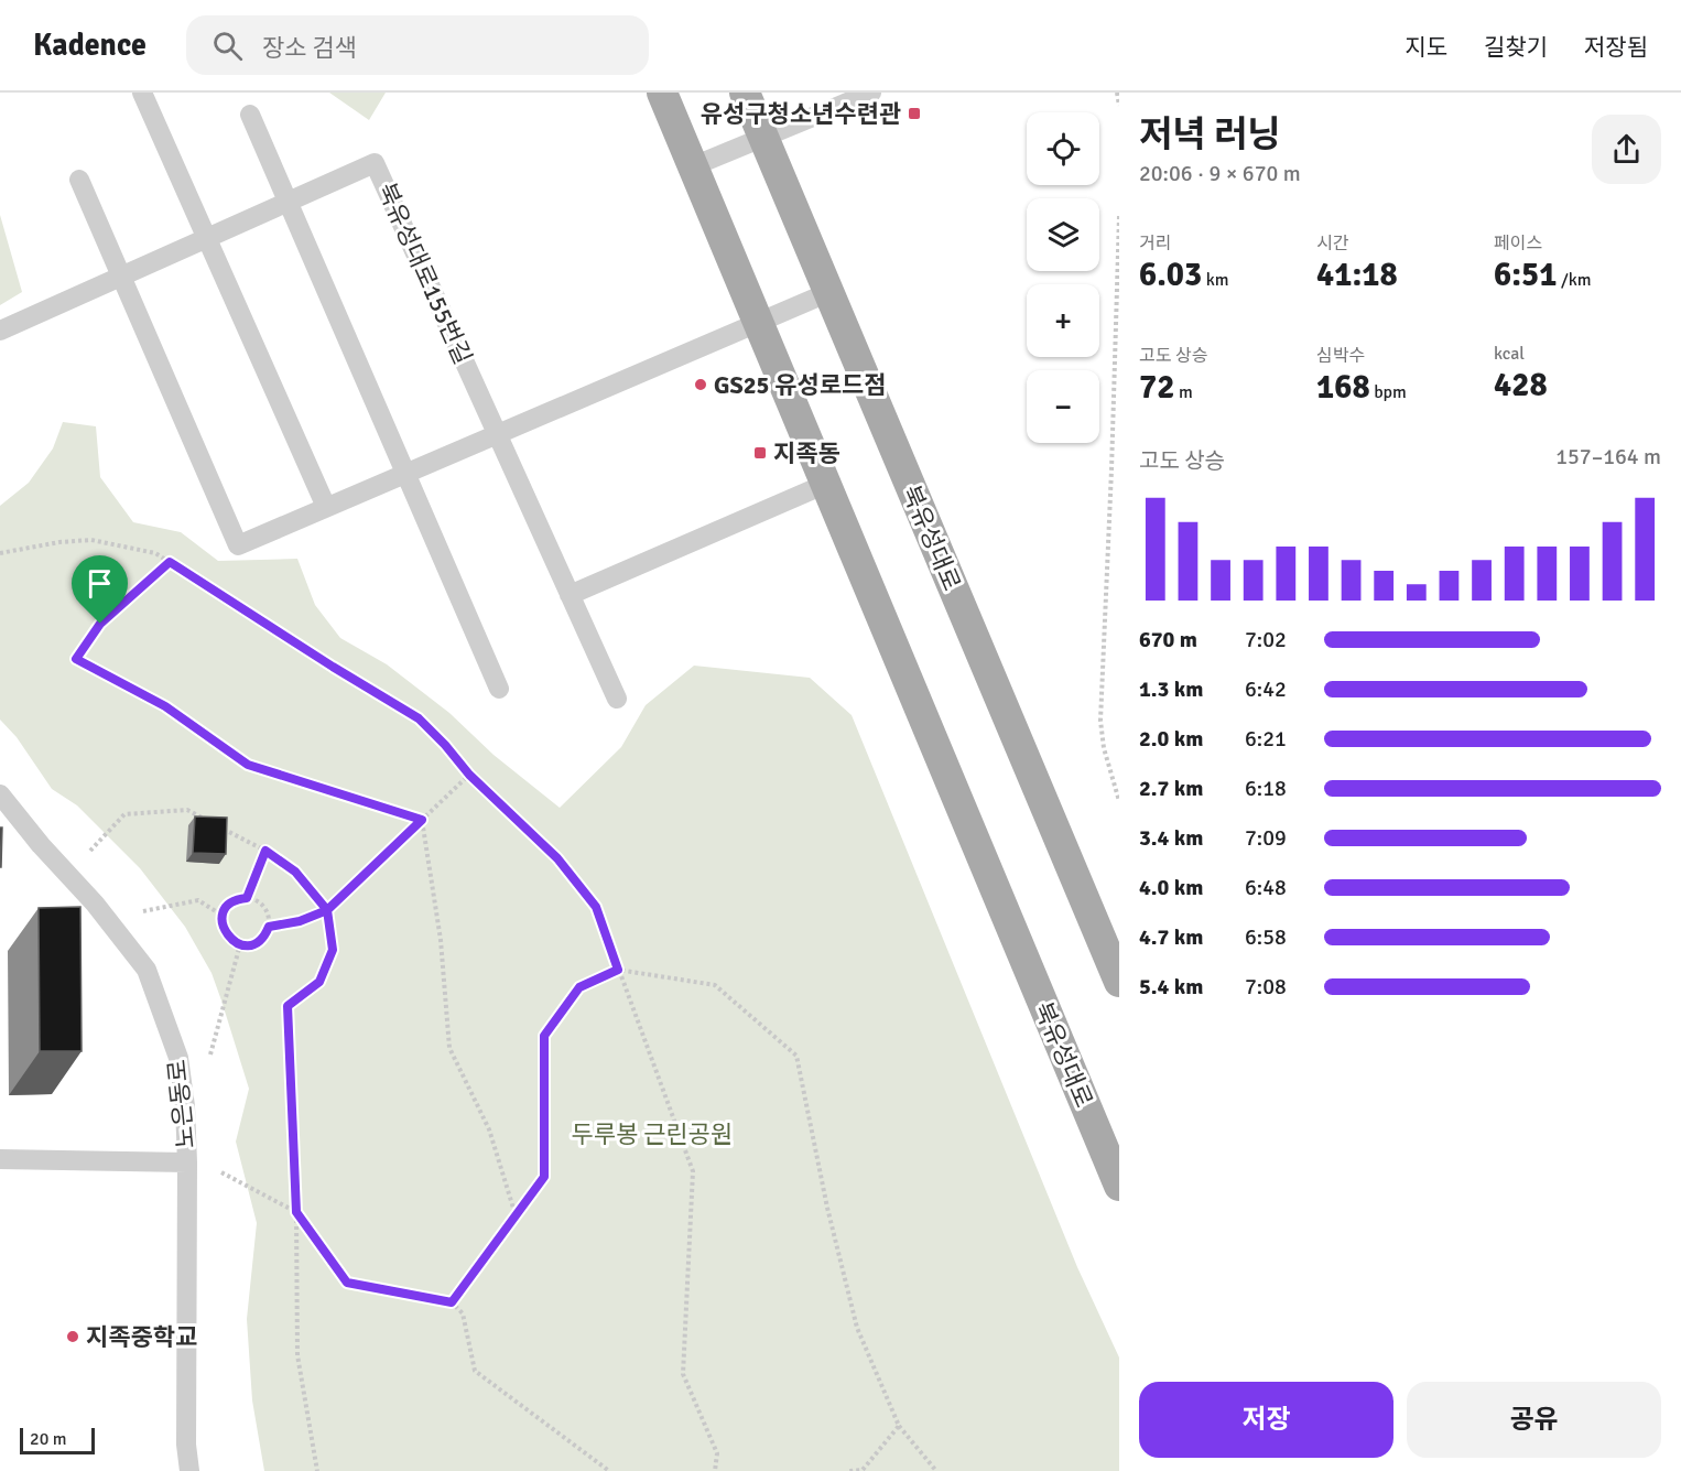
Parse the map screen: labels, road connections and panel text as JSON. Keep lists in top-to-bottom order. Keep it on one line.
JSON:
{"streets":{"main road":["북유성대로"],"street":["북유성대로155번길","노은동로"]},"parks":["두루봉 근린공원"],"places":{"transit":["유성구청소년수련관","지족동"],"other":["GS25 유성로드점","지족중학교"]},"scale_bar":"20 m","page":{"header":"Kadence","search":"장소 검색","nav":["지도","길찾기","저장됨"],"heading":["저녁 러닝","20:06 · 9 × 670 m"],"map_buttons":["+","−"],"stats":[["거리","6.03 km"],["시간","41:18"],["페이스","6:51 /km"],["고도 상승","72 m"],["심박수","168 bpm"],["kcal","428"]],"chart":["고도 상승","157–164 m"],"list":[{"name":"670 m","note":"7:02"},{"name":"1.3 km","note":"6:42"},{"name":"2.0 km","note":"6:21"},{"name":"2.7 km","note":"6:18"},{"name":"3.4 km","note":"7:09"},{"name":"4.0 km","note":"6:48"},{"name":"4.7 km","note":"6:58"},{"name":"5.4 km","note":"7:08"}],"buttons":["저장","공유"],"scale":"20 m"}}
